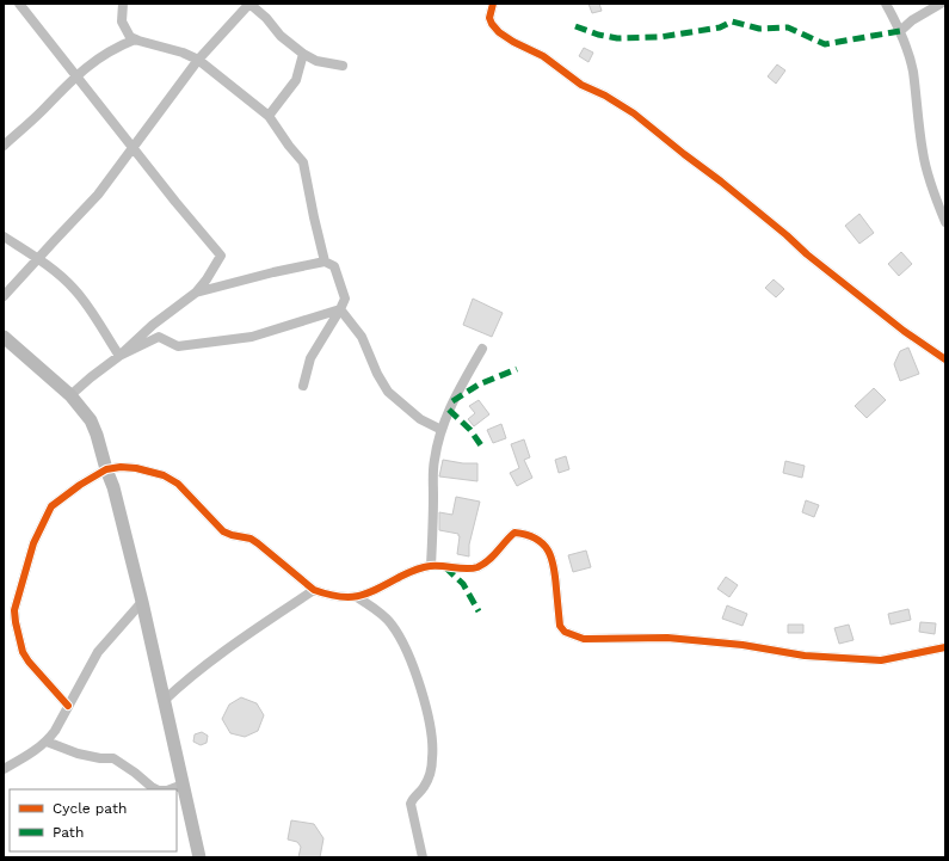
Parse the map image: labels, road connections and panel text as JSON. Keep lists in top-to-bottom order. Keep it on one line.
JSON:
{"legend":["Cycle path","Path"]}
